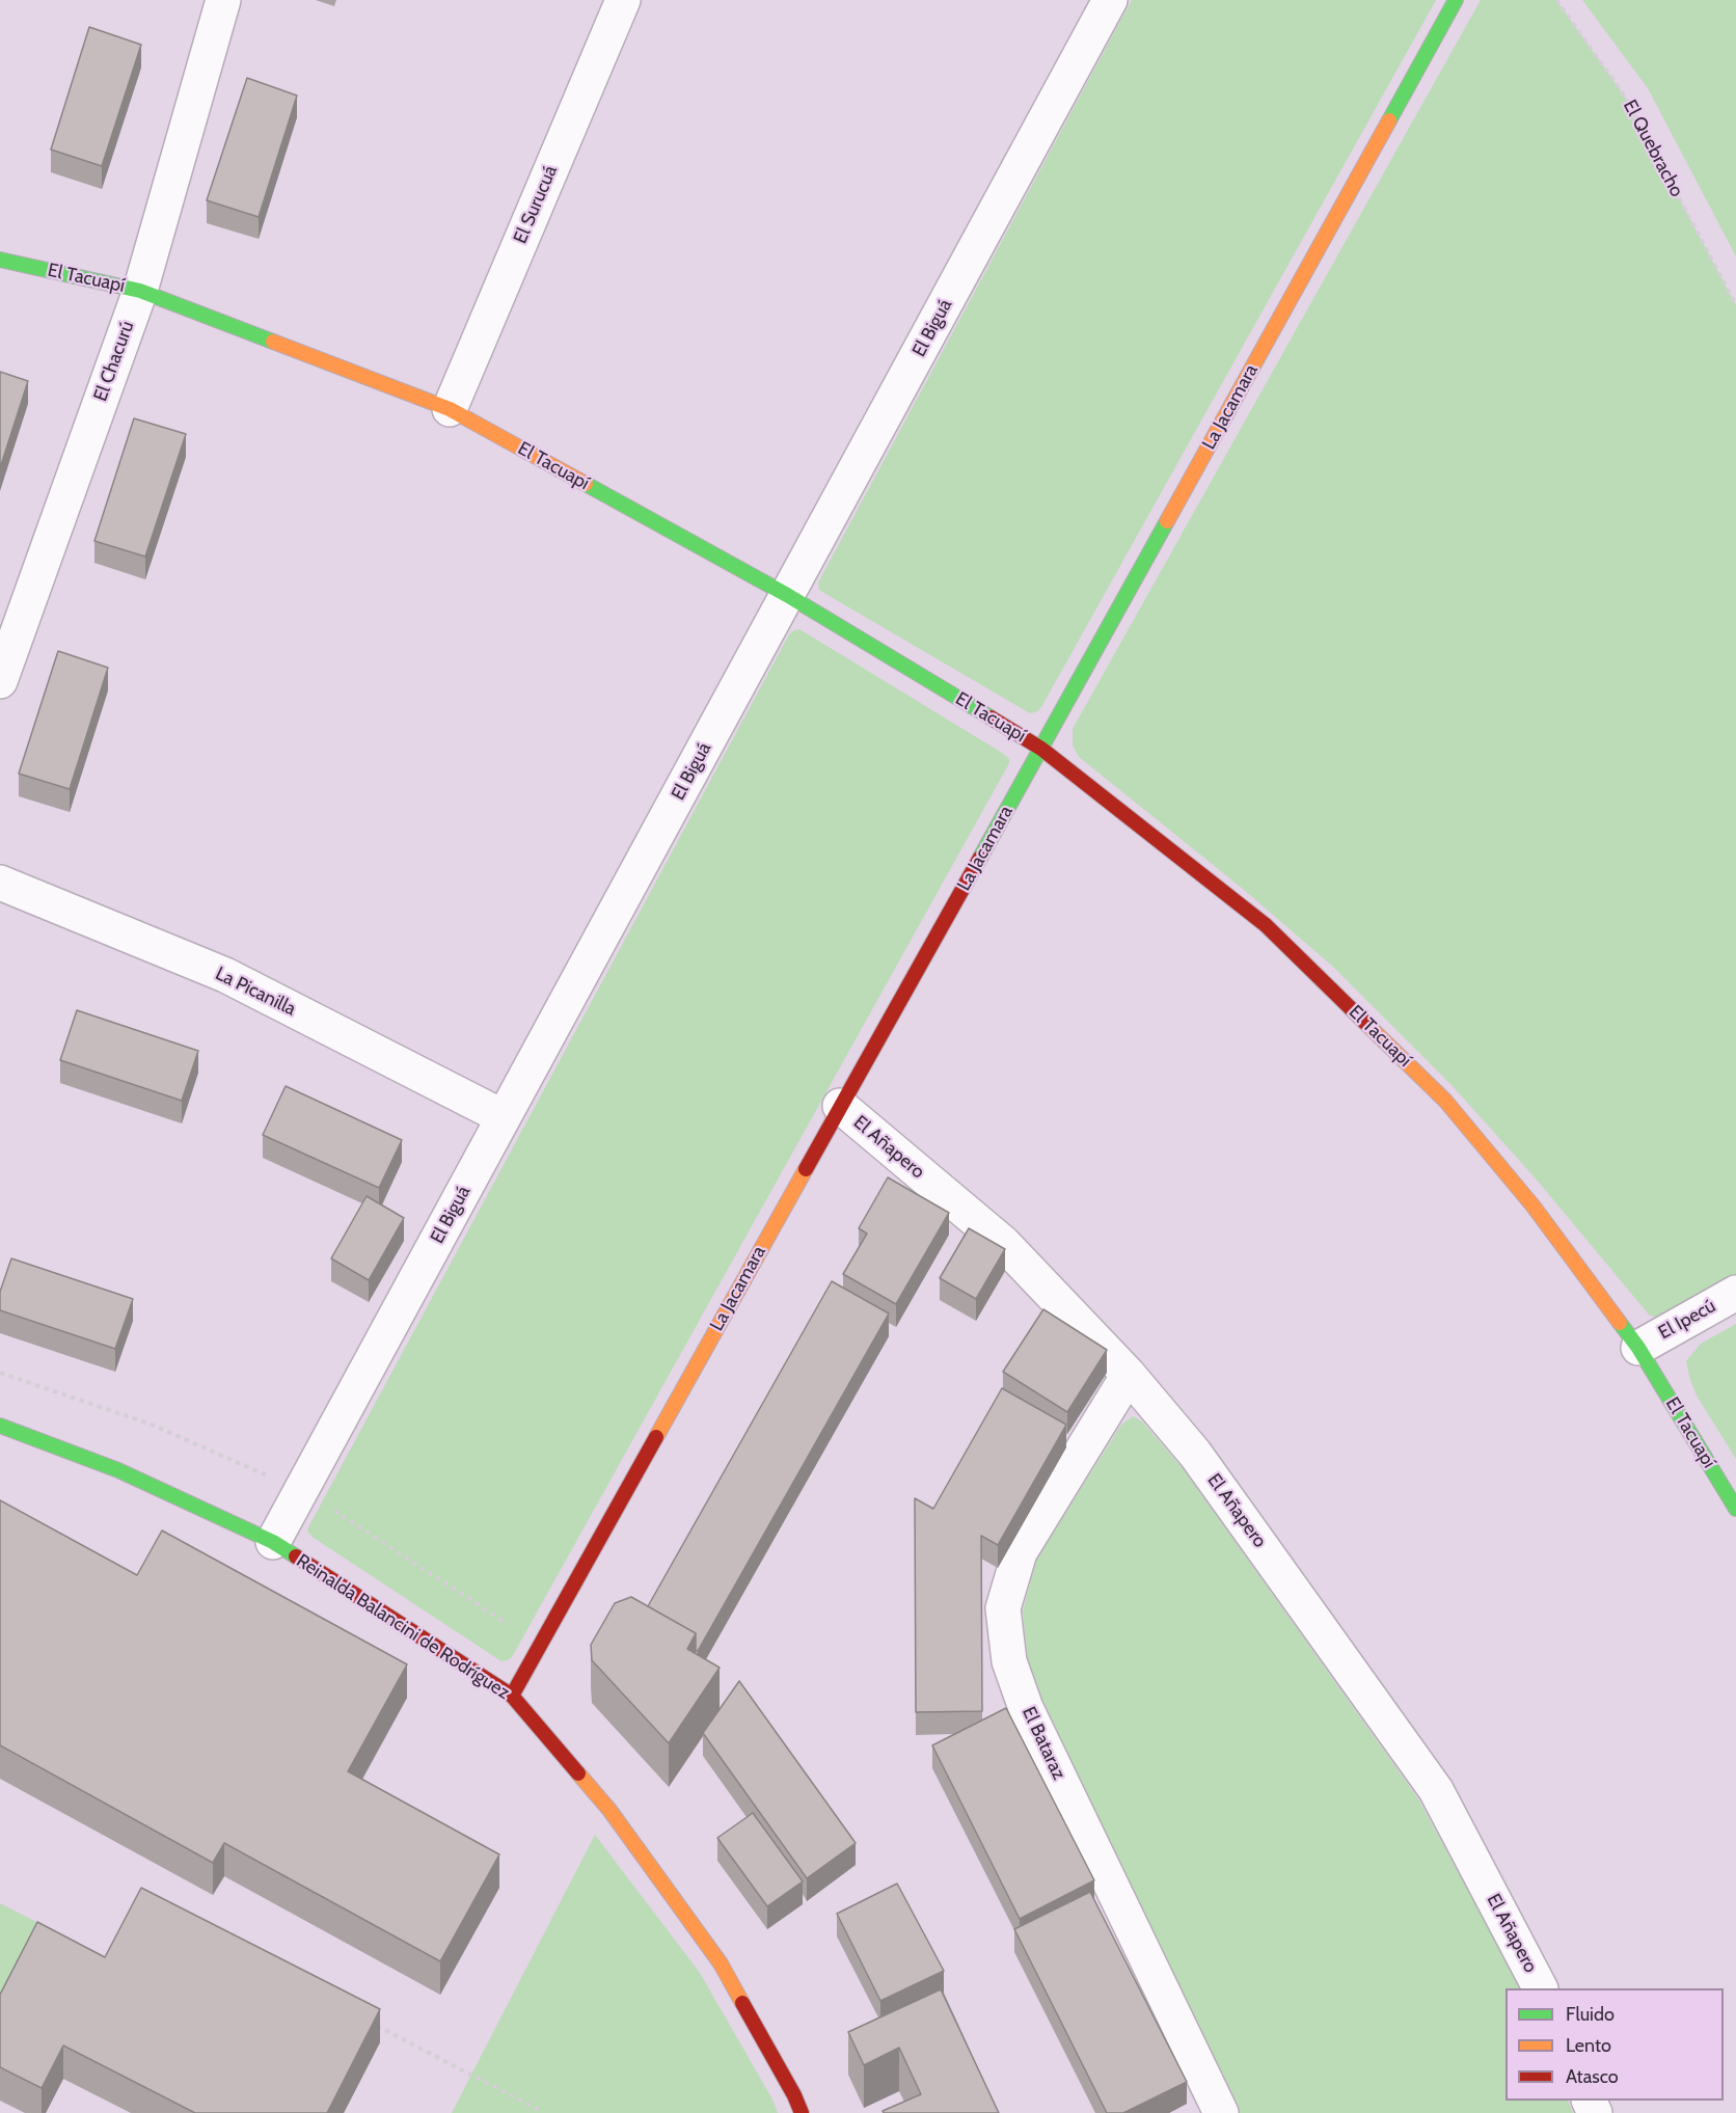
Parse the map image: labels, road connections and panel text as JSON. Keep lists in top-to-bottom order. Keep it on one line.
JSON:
{"streets":{"street":["El Surucuá","El Tacuapí","El Biguá","El Chacurú","La Jacamara","La Picanilla","El Añapero","El Ipecú","Reinalda Balancini de Rodríguez","El Bataraz"],"path":["El Quebracho"]},"crossings":[["El Surucuá","El Tacuapí"],["El Tacuapí","El Biguá"],["El Tacuapí","El Chacurú"],["El Tacuapí","La Jacamara"],["El Tacuapí","El Ipecú"],["El Biguá","La Picanilla"],["El Biguá","Reinalda Balancini de Rodríguez"],["La Jacamara","El Añapero"],["La Jacamara","Reinalda Balancini de Rodríguez"],["El Añapero","El Bataraz"]],"legend":["Fluido","Lento","Atasco"]}
